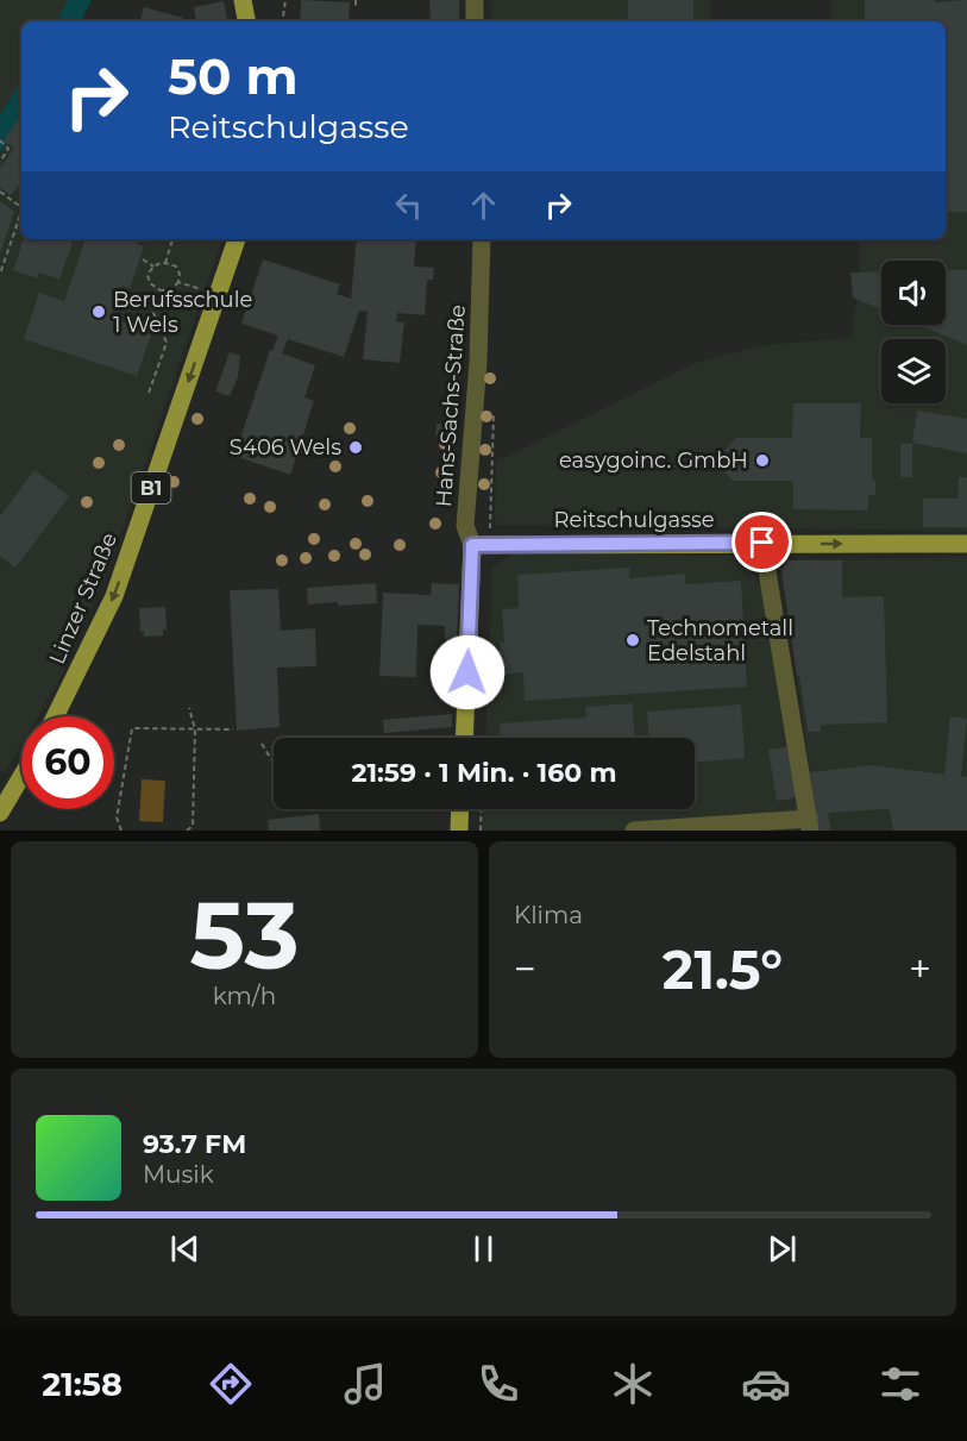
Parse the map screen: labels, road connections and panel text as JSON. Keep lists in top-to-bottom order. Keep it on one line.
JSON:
{"streets":{"main road":["Hans-Sachs-Straße","B1","Reitschulgasse","Linzer Straße"]},"crossings":[["Hans-Sachs-Straße","Reitschulgasse"]],"one_way":["Reitschulgasse","Linzer Straße"],"places":["Berufsschule 1 Wels","S406 Wels","easygoinc. GmbH","Technometall Edelstahl"],"page":{"turn":["50 m","Reitschulgasse"],"limit":"60","trip":"21:59 · 1 Min. · 160 m","tile":[["53","km/h"],"Klima"],"heat":["−","21.5°","+"],"song":["93.7 FM","Musik"],"tabs":"21:58"}}
